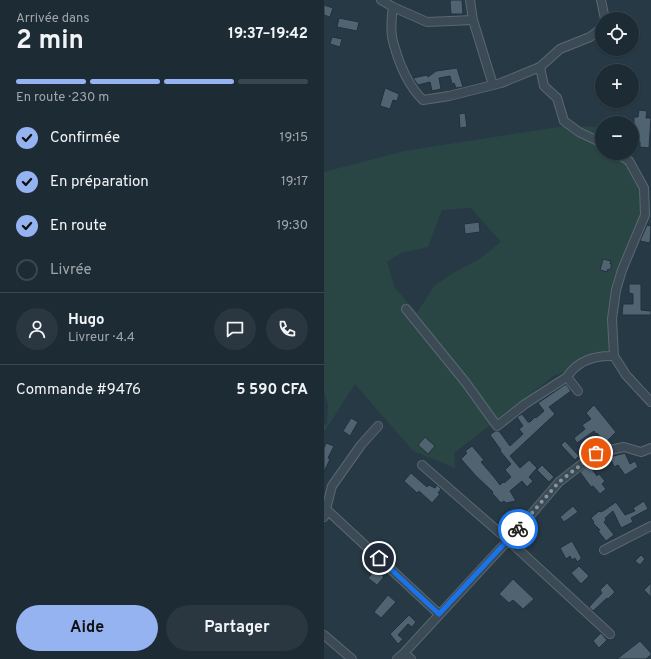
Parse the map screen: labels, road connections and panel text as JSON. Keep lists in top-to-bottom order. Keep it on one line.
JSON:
{"page":{"heading":["2 min","Arrivée dans","19:37–19:42"],"panel":["Hugo","Livreur · 4.4","Commande #9476","5 590 CFA"],"map_buttons":["+","−"],"bar":"En route · 230 m","list":[["Confirmée","19:15"],["En préparation","19:17"],["En route","19:30"],"Livrée"],"buttons":["Aide","Partager"]}}
